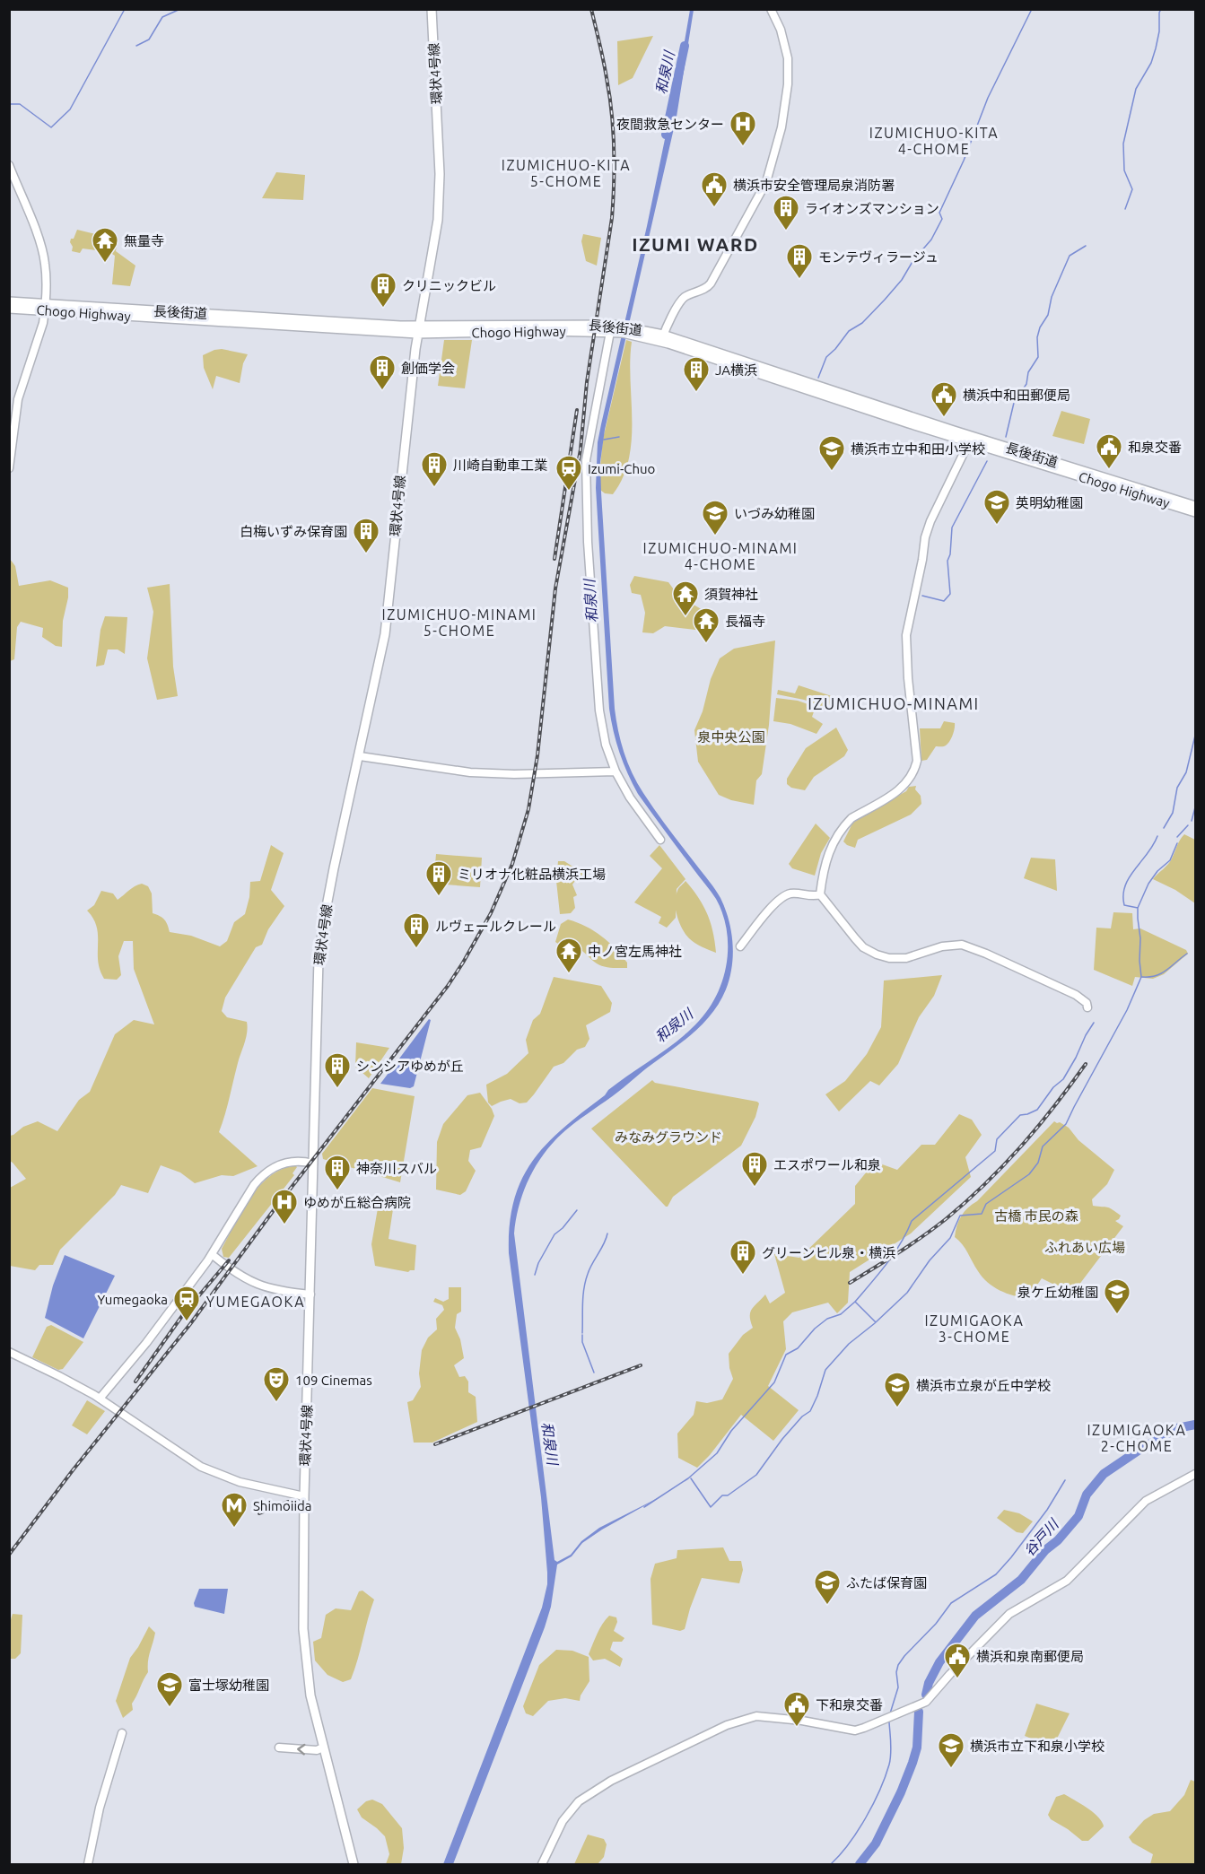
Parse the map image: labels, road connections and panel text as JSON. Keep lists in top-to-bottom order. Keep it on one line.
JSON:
{"streets":{"main road":["環状4号線","長後街道","Chogo Highway"]},"crossings":[["環状4号線","Chogo Highway"],["長後街道","Chogo Highway"]],"districts":["IZUMICHUO-KITA 4-CHOME","IZUMICHUO-KITA 5-CHOME","IZUMI WARD","IZUMICHUO-MINAMI 4-CHOME","IZUMICHUO-MINAMI 5-CHOME","IZUMICHUO-MINAMI","YUMEGAOKA","IZUMIGAOKA 3-CHOME","IZUMIGAOKA 2-CHOME"],"water":["和泉川","谷戸川"],"parks":["泉中央公園","みなみグラウンド","古橋 市民の森","ふれあい広場"],"places":{"hospital":["夜間救急センター","ゆめが丘総合病院"],"public building":["横浜市安全管理局泉消防署","横浜中和田郵便局","和泉交番","横浜和泉南郵便局","下和泉交番"],"building":["ライオンズマンション","モンテヴィラージュ","クリニックビル","創価学会","JA横浜","川崎自動車工業","白梅いずみ保育園","ミリオナ化粧品横浜工場","ルヴェールクレール","シンシアゆめが丘","エスポワール和泉","神奈川スバル","グリーンヒル泉・横浜"],"temple":["無量寺","須賀神社","長福寺","中ノ宮左馬神社"],"school or university":["横浜市立中和田小学校","英明幼稚園","いづみ幼稚園","泉ケ丘幼稚園","横浜市立泉が丘中学校","ふたば保育園","富士塚幼稚園","横浜市立下和泉小学校"],"station":["Izumi-Chuo","Yumegaoka"],"theatre":["109 Cinemas"],"metro station":["Shimoiida"]}}
